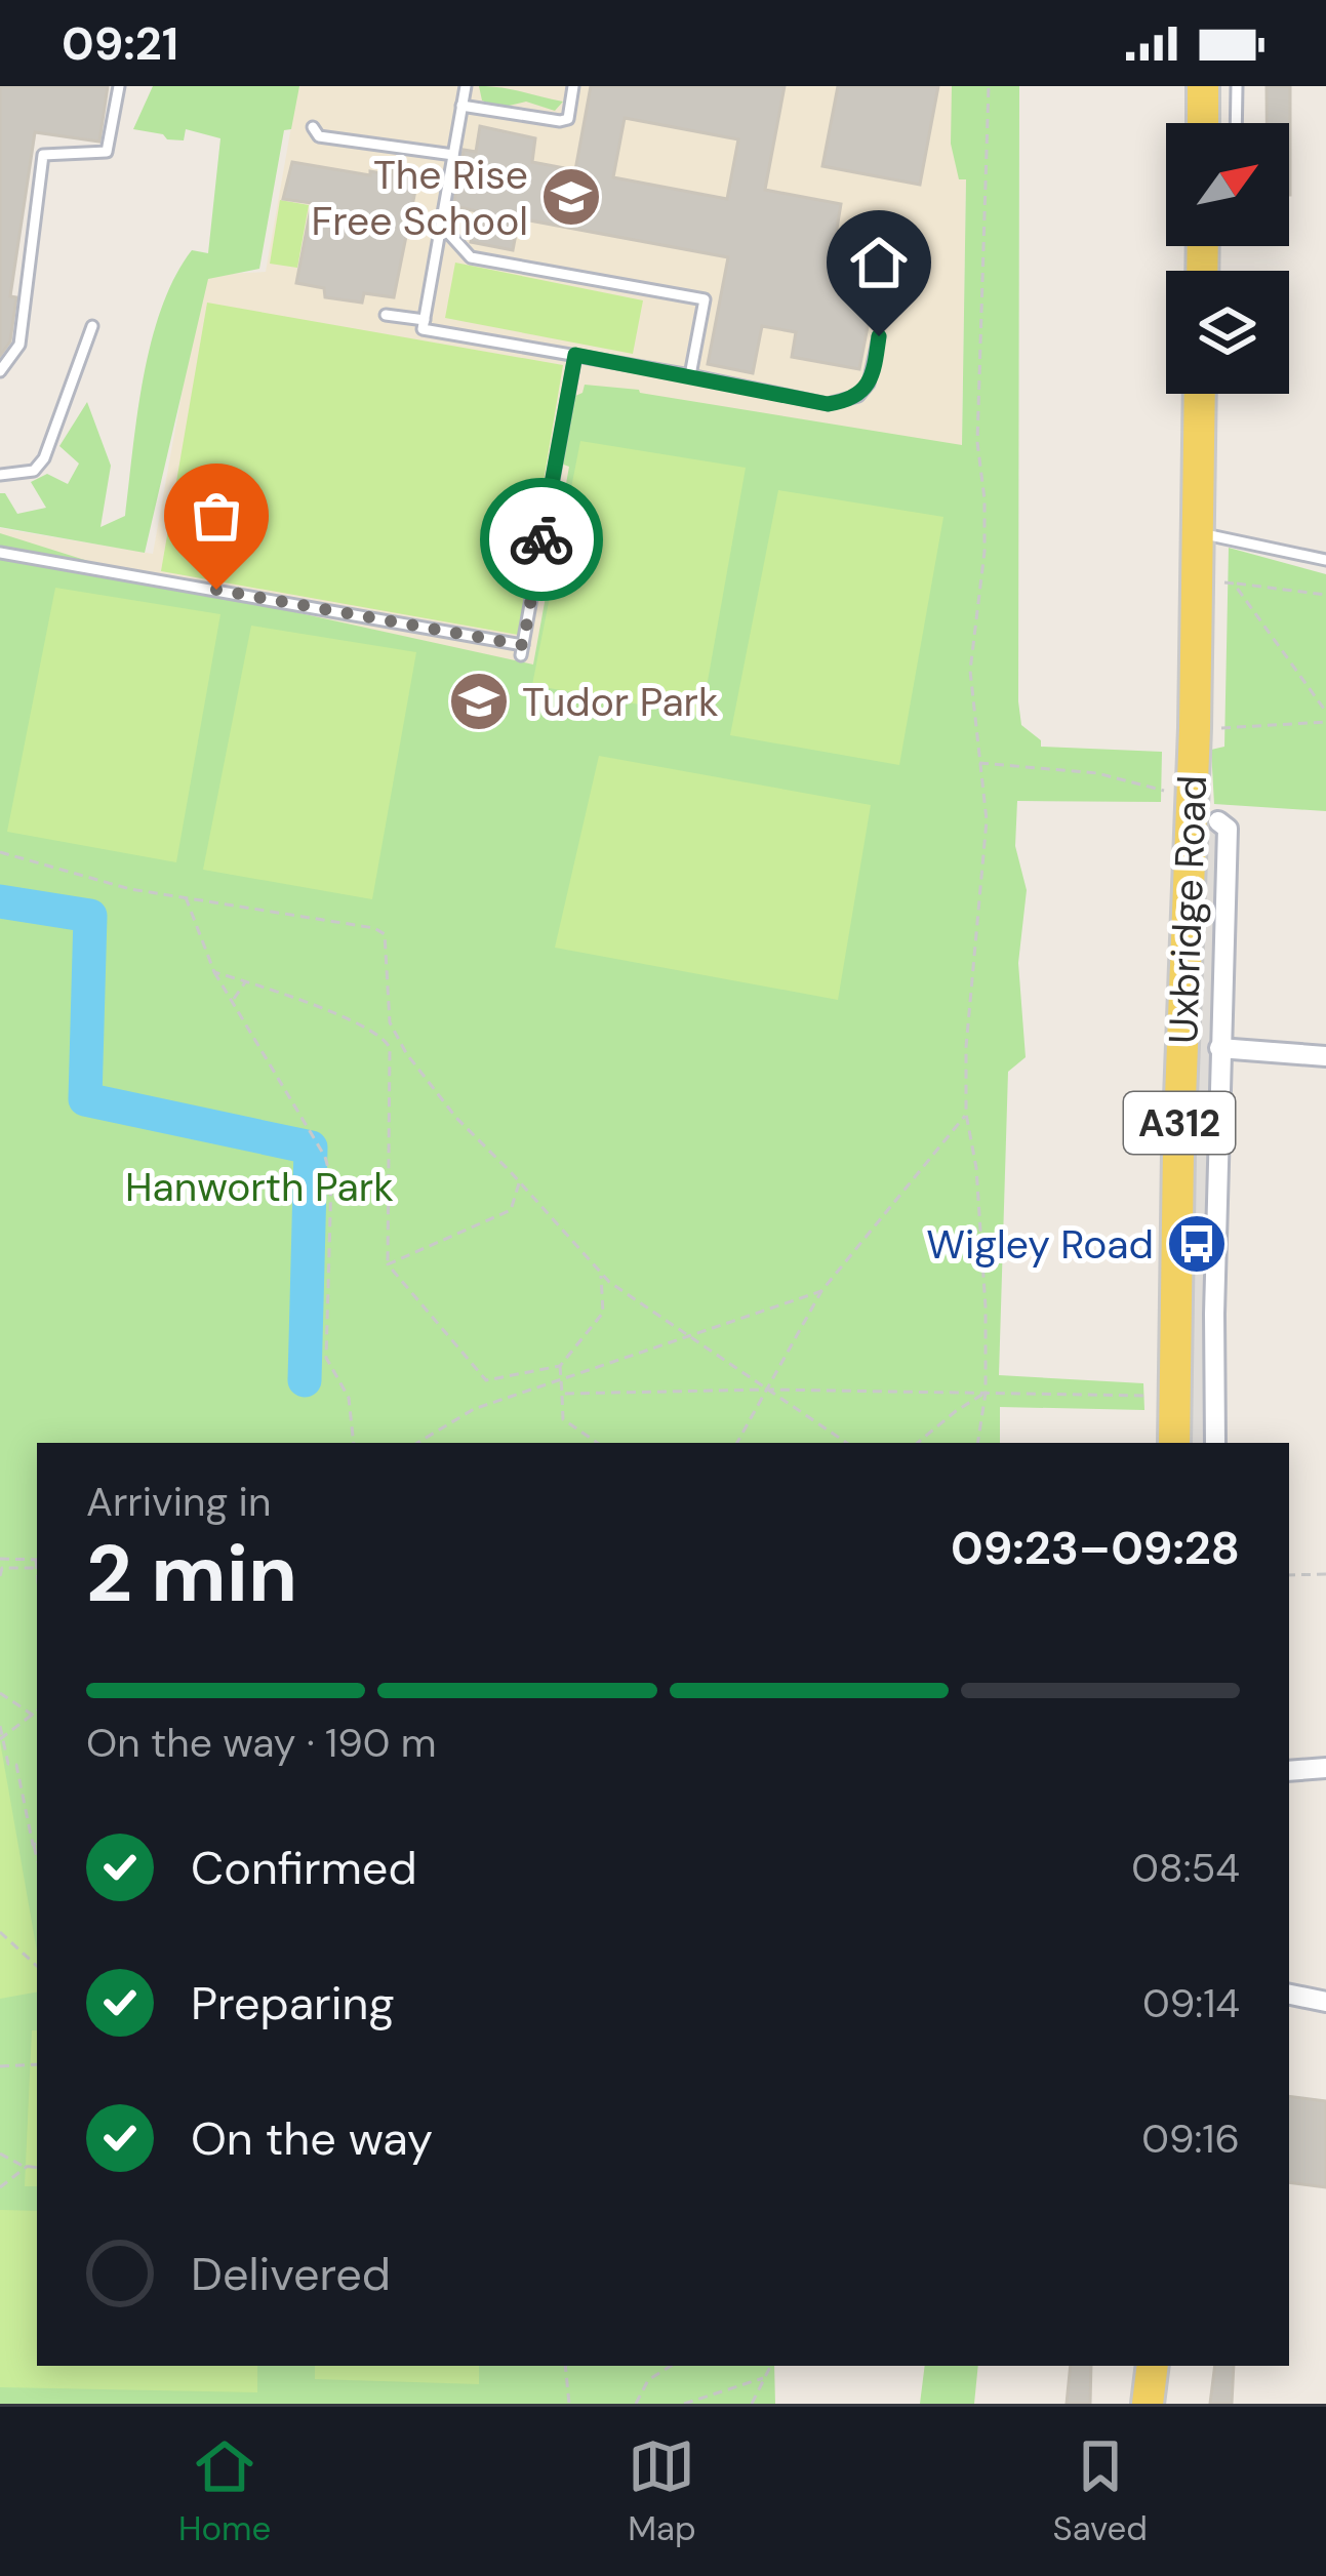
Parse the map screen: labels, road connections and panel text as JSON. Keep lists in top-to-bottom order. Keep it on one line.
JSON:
{"streets":{"main road":["Uxbridge Road","A312"]},"parks":["Hanworth Park"],"places":{"school or university":["The Rise Free School","Tudor Park"],"bus stop":["Wigley Road"]},"north":"top right","page":{"status":"09:21","heading":["2 min","Arriving in","09:23–09:28"],"bar":"On the way · 190 m","list":[["Confirmed","08:54"],["Preparing","09:14"],["On the way","09:16"],"Delivered"],"tabs":["Home","Map","Saved"]}}
